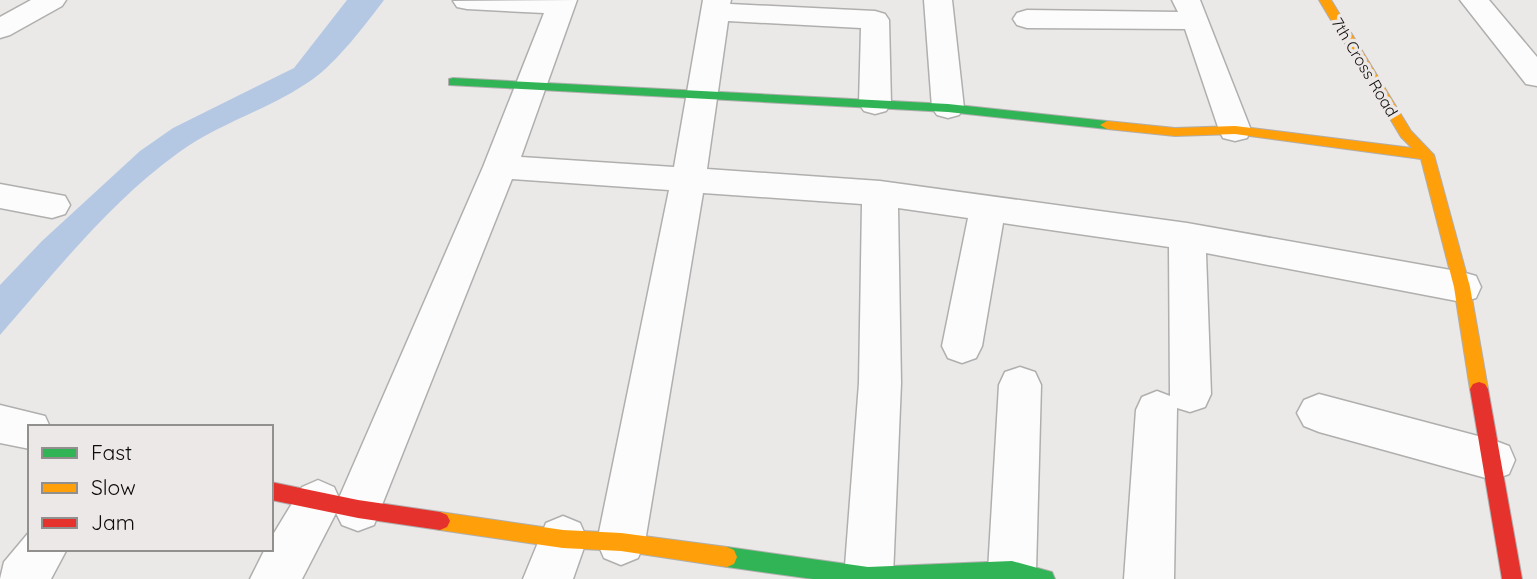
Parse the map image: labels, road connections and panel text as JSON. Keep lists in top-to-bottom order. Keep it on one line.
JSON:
{"streets":{"street":["7th Cross Road"]},"legend":["Fast","Slow","Jam"]}
